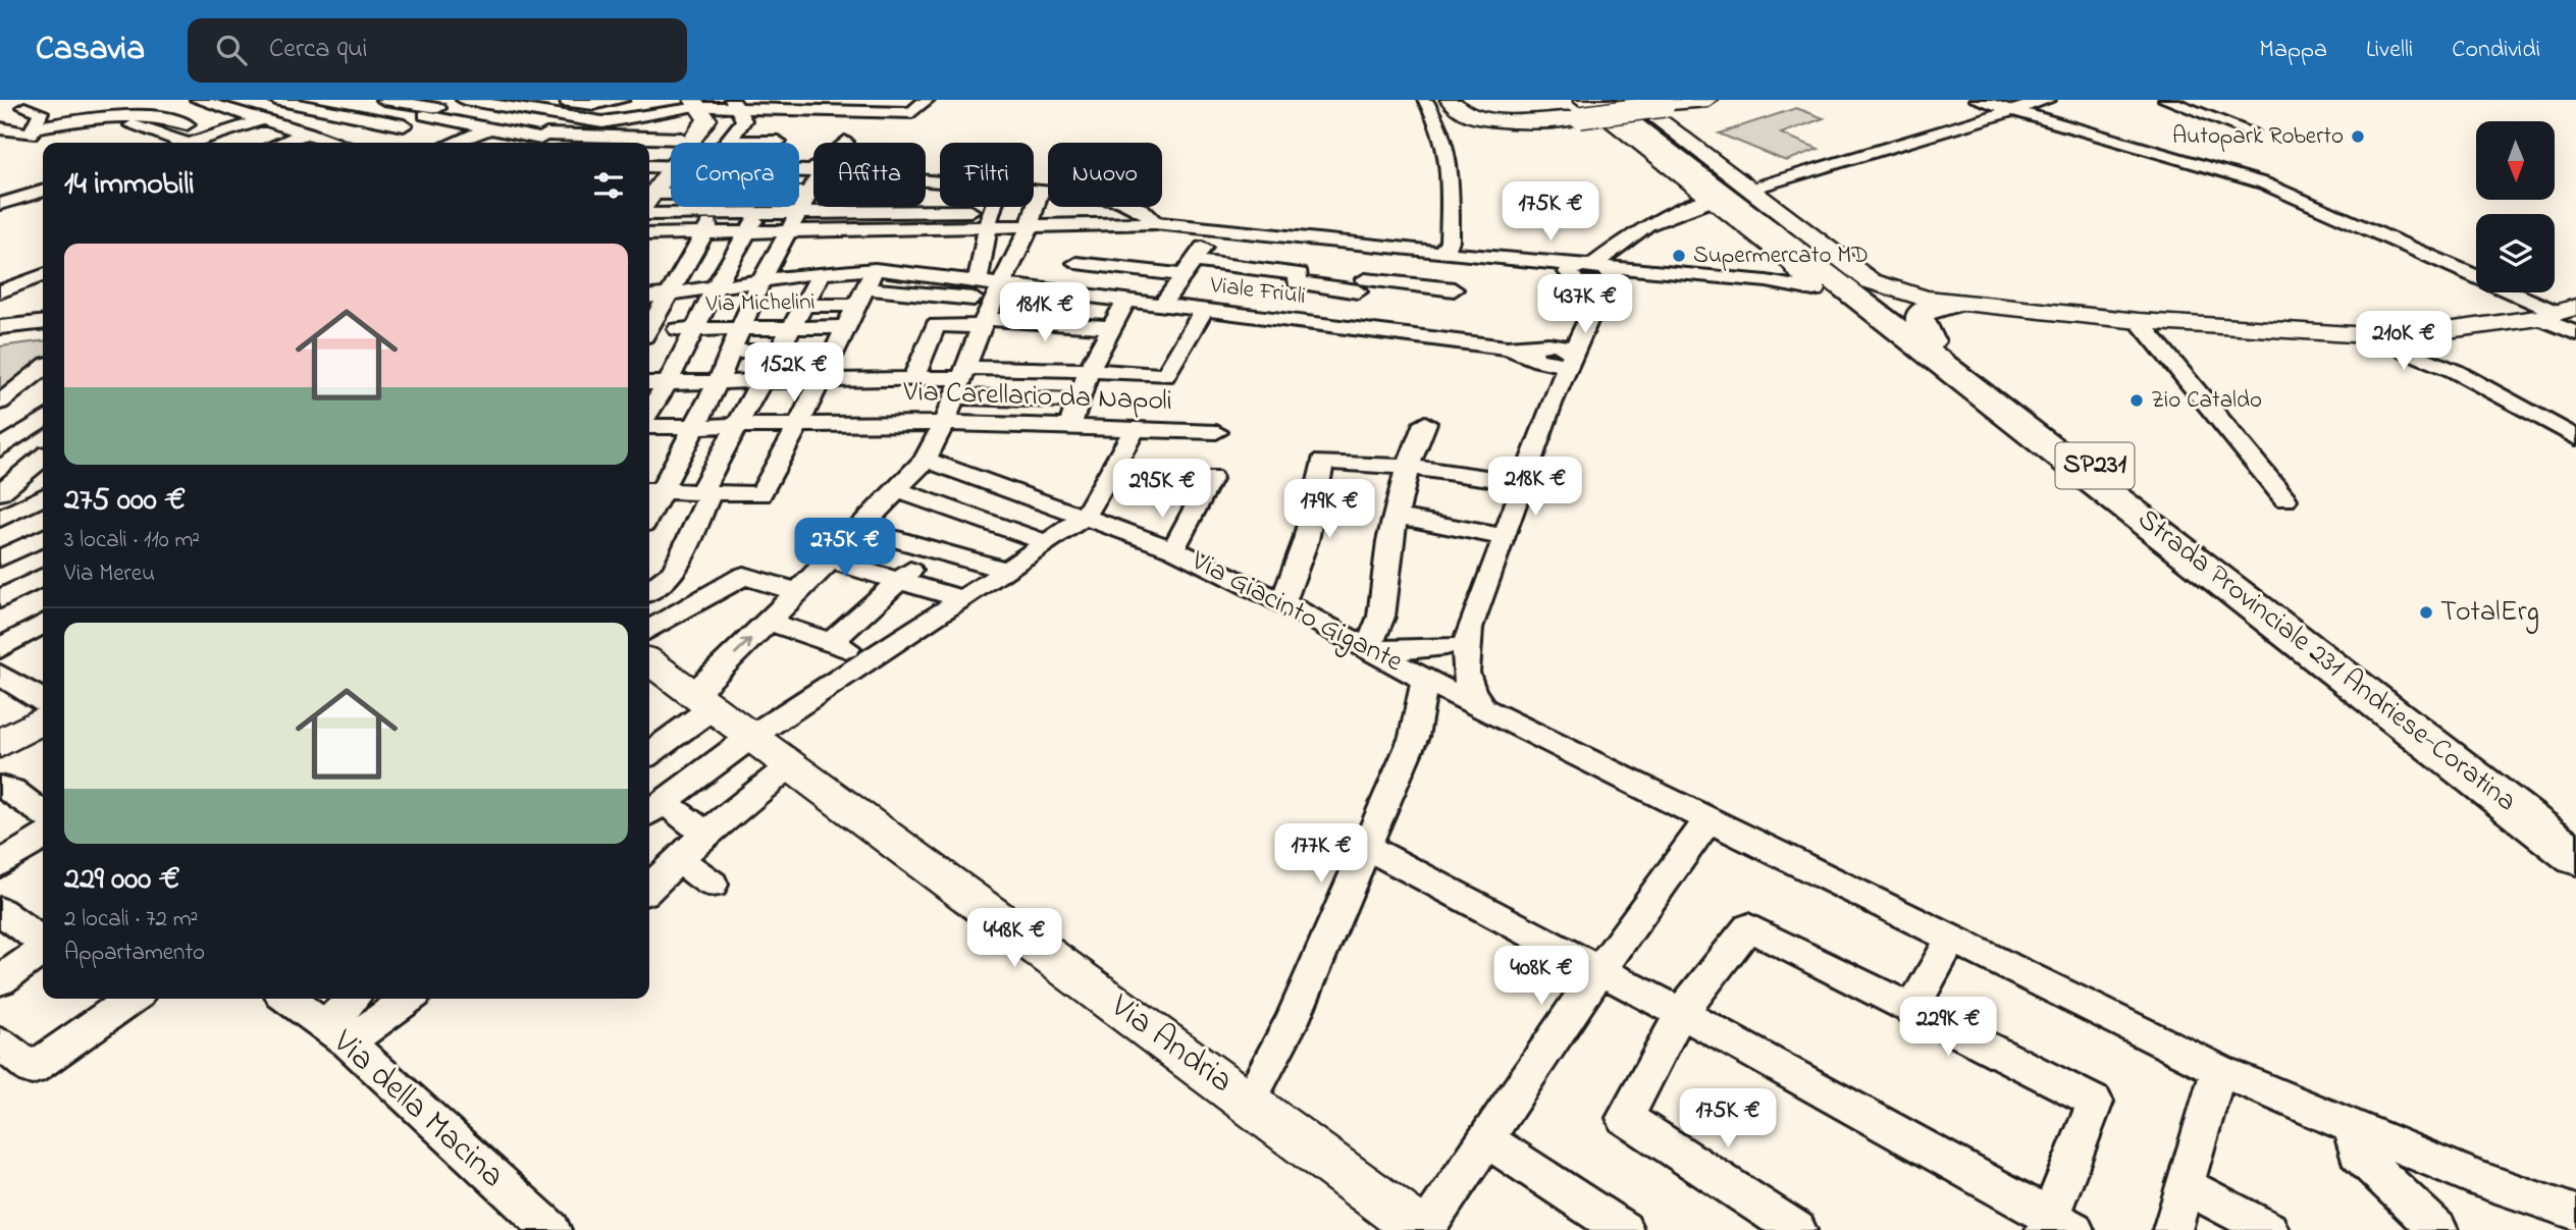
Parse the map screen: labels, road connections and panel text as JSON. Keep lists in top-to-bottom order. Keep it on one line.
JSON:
{"streets":{"highway":["SP231","Strada Provinciale 231 Andriese-Coratina"],"main road":["Via Andria"],"street":["Viale Friuli","Via Michelini","Via Carellario da Napoli","Via Giacinto Gigante","Via della Macina"]},"places":["Autopark Roberto","Supermercato MD","Zio Cataldo","TotalErg"],"north":"bottom","page":{"header":"Casavia","search":"Cerca qui","nav":["Mappa","Livelli","Condividi"],"chip":["Compra","Affitta","Filtri","Nuovo"],"heading":"14 immobili","price":["175K €","437K €","181K €","210K €","152K €","218K €","295K €","179K €","275K €","177K €","448K €","408K €","229K €","175K €"],"list":[{"name":"275 000 €","note":"3 locali · 110 m² · Via Mereu"},{"name":"229 000 €","note":"2 locali · 72 m² · Appartamento"}]}}
